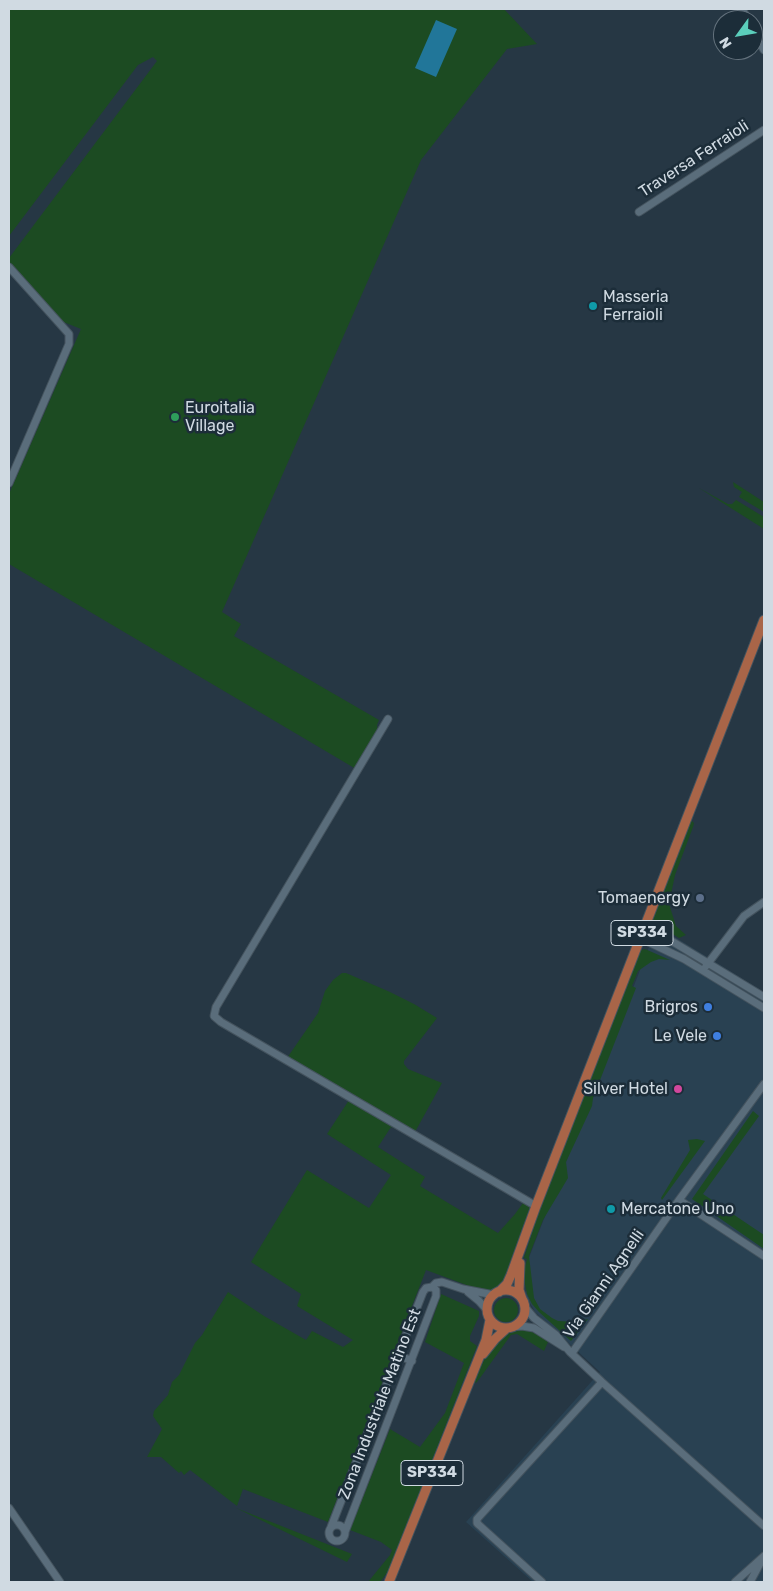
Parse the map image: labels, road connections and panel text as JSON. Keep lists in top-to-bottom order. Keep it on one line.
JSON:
{"streets":{"main road":["SP334"],"street":["Traversa Ferraioli","Via Gianni Agnelli","Zona Industriale Matino Est"]},"places":["Masseria Ferraioli","Euroitalia Village","Tomaenergy","Brigros","Le Vele","Silver Hotel","Mercatone Uno"],"north":"bottom left"}
